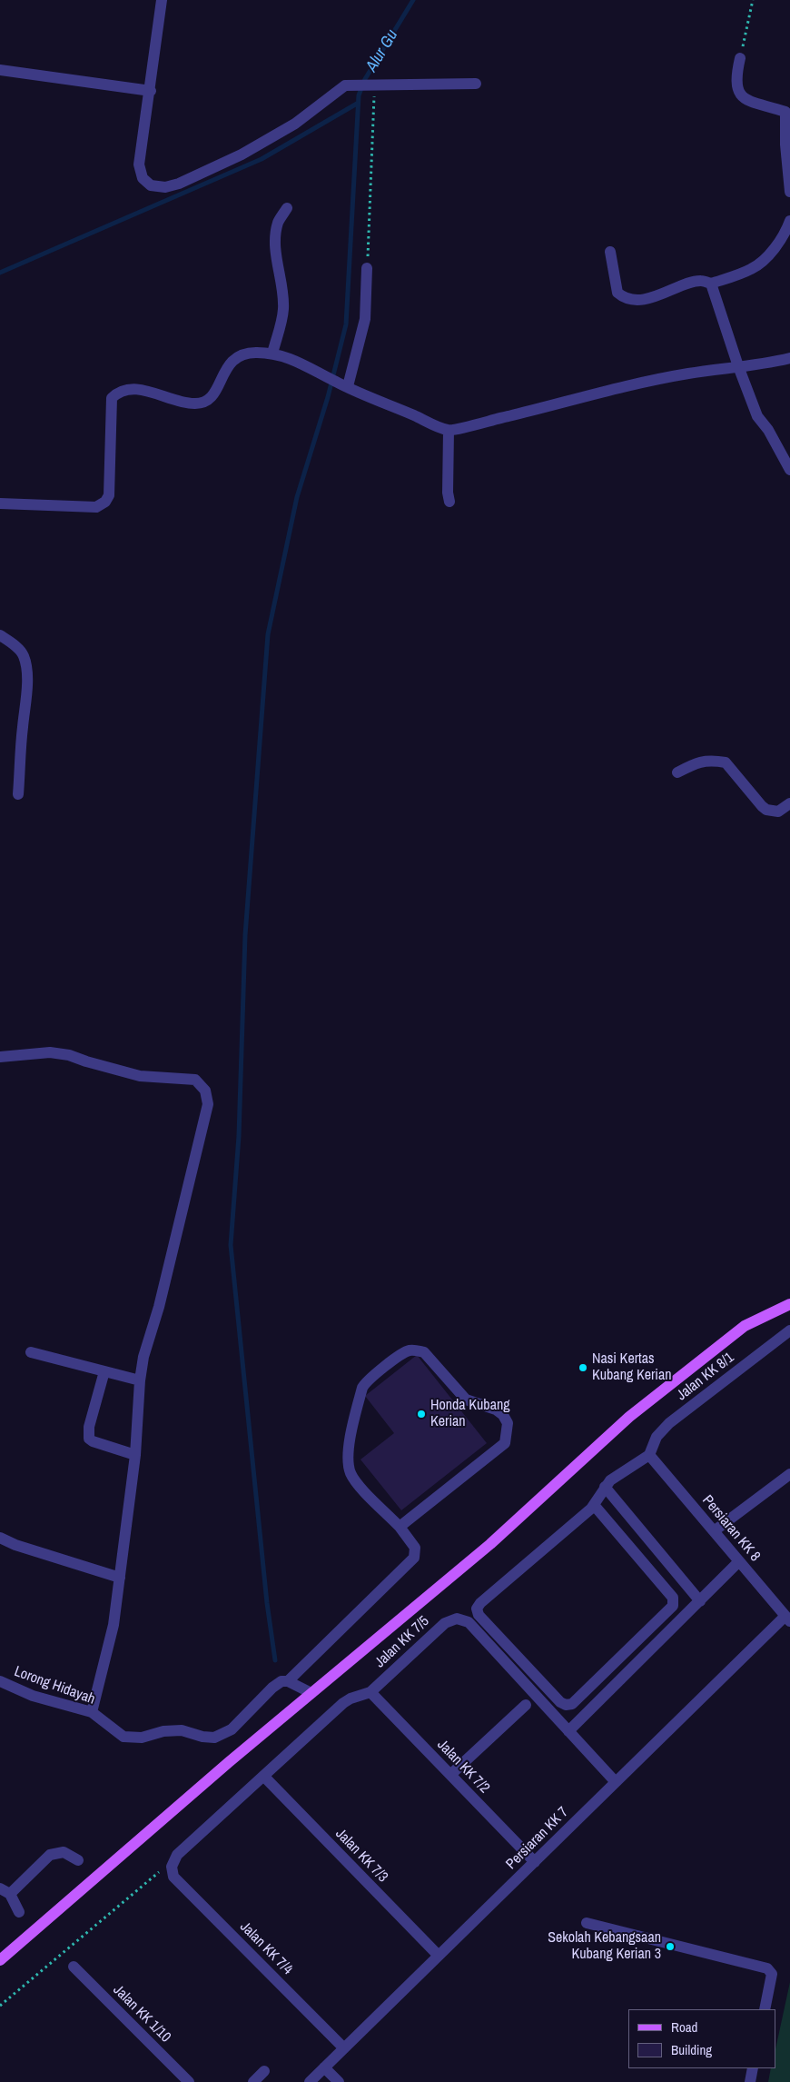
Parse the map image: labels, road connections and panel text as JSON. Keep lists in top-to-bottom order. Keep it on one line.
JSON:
{"streets":{"street":["Jalan KK 8/1","Persiaran KK 8","Jalan KK 7/5","Lorong Hidayah","Jalan KK 7/2","Persiaran KK 7","Jalan KK 7/3","Jalan KK 7/4","Jalan KK 1/10"]},"crossings":[["Jalan KK 8/1","Persiaran KK 8"],["Persiaran KK 8","Persiaran KK 7"],["Jalan KK 7/5","Jalan KK 7/2"],["Jalan KK 7/2","Persiaran KK 7"],["Persiaran KK 7","Jalan KK 7/3"],["Persiaran KK 7","Jalan KK 7/4"]],"water":["Alur Gu"],"places":["Nasi Kertas Kubang Kerian","Honda Kubang Kerian","Sekolah Kebangsaan Kubang Kerian 3"],"legend":["Road","Building"]}
